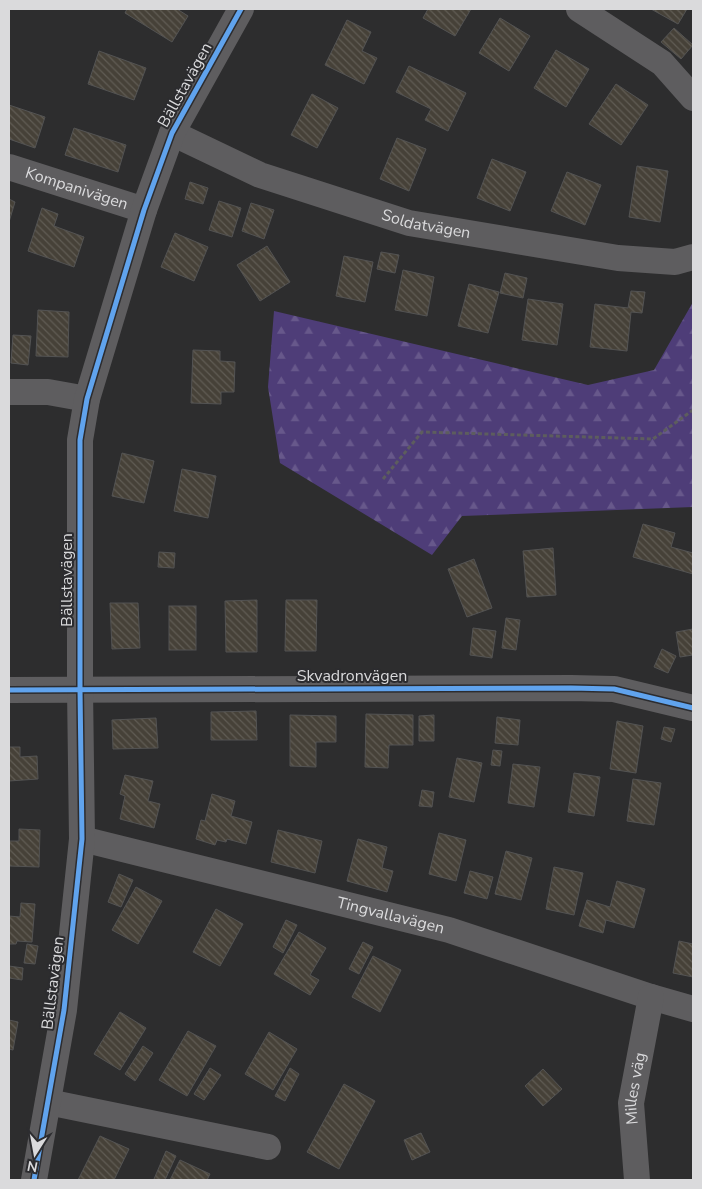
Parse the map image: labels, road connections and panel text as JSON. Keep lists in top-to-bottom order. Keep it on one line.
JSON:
{"streets":{"street":["Bällstavägen","Kompanivägen","Soldatvägen","Skvadronvägen","Tingvallavägen","Milles väg"]},"crossings":[["Bällstavägen","Kompanivägen"],["Bällstavägen","Soldatvägen"],["Bällstavägen","Skvadronvägen"],["Bällstavägen","Tingvallavägen"],["Tingvallavägen","Milles väg"]],"north":"bottom"}
